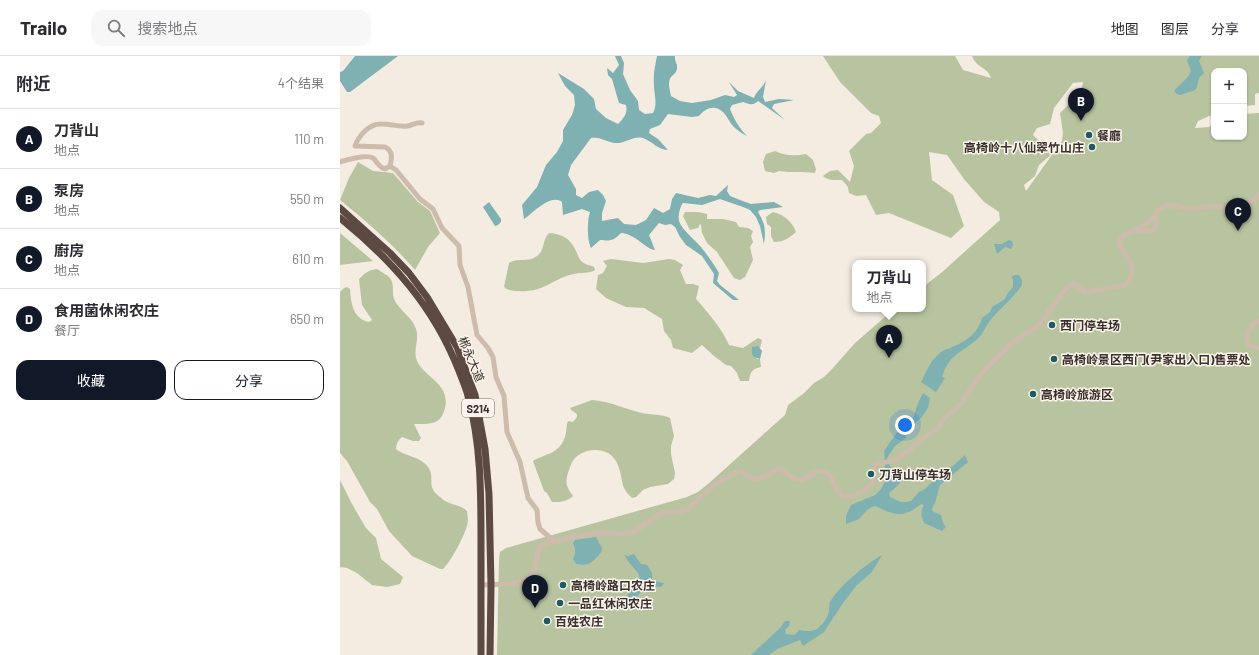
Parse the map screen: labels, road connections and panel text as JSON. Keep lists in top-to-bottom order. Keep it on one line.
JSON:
{"streets":{"highway":["郴永大道","S214"]},"places":["餐廳","高椅岭十八仙翠竹山庄","西门停车场","高椅岭景区西门(尹家出入口)售票处","高椅岭旅游区","刀背山停车场","高椅岭路口农庄","一品红休闲农庄","百姓农庄"],"page":{"header":"Trailo","search":"搜索地点","nav":["地图","图层","分享"],"heading":["附近","4个结果"],"map_buttons":["+","−"],"pins":["B","C","A","D"],"list":[{"mark":"A","name":"刀背山","note":"地点","value":"110 m"},{"mark":"B","name":"泵房","note":"地点","value":"550 m"},{"mark":"C","name":"廚房","note":"地点","value":"610 m"},{"mark":"D","name":"食用菌休闲农庄","note":"餐厅","value":"650 m"}],"popup":["刀背山","地点"],"buttons":["收藏","分享"]}}
